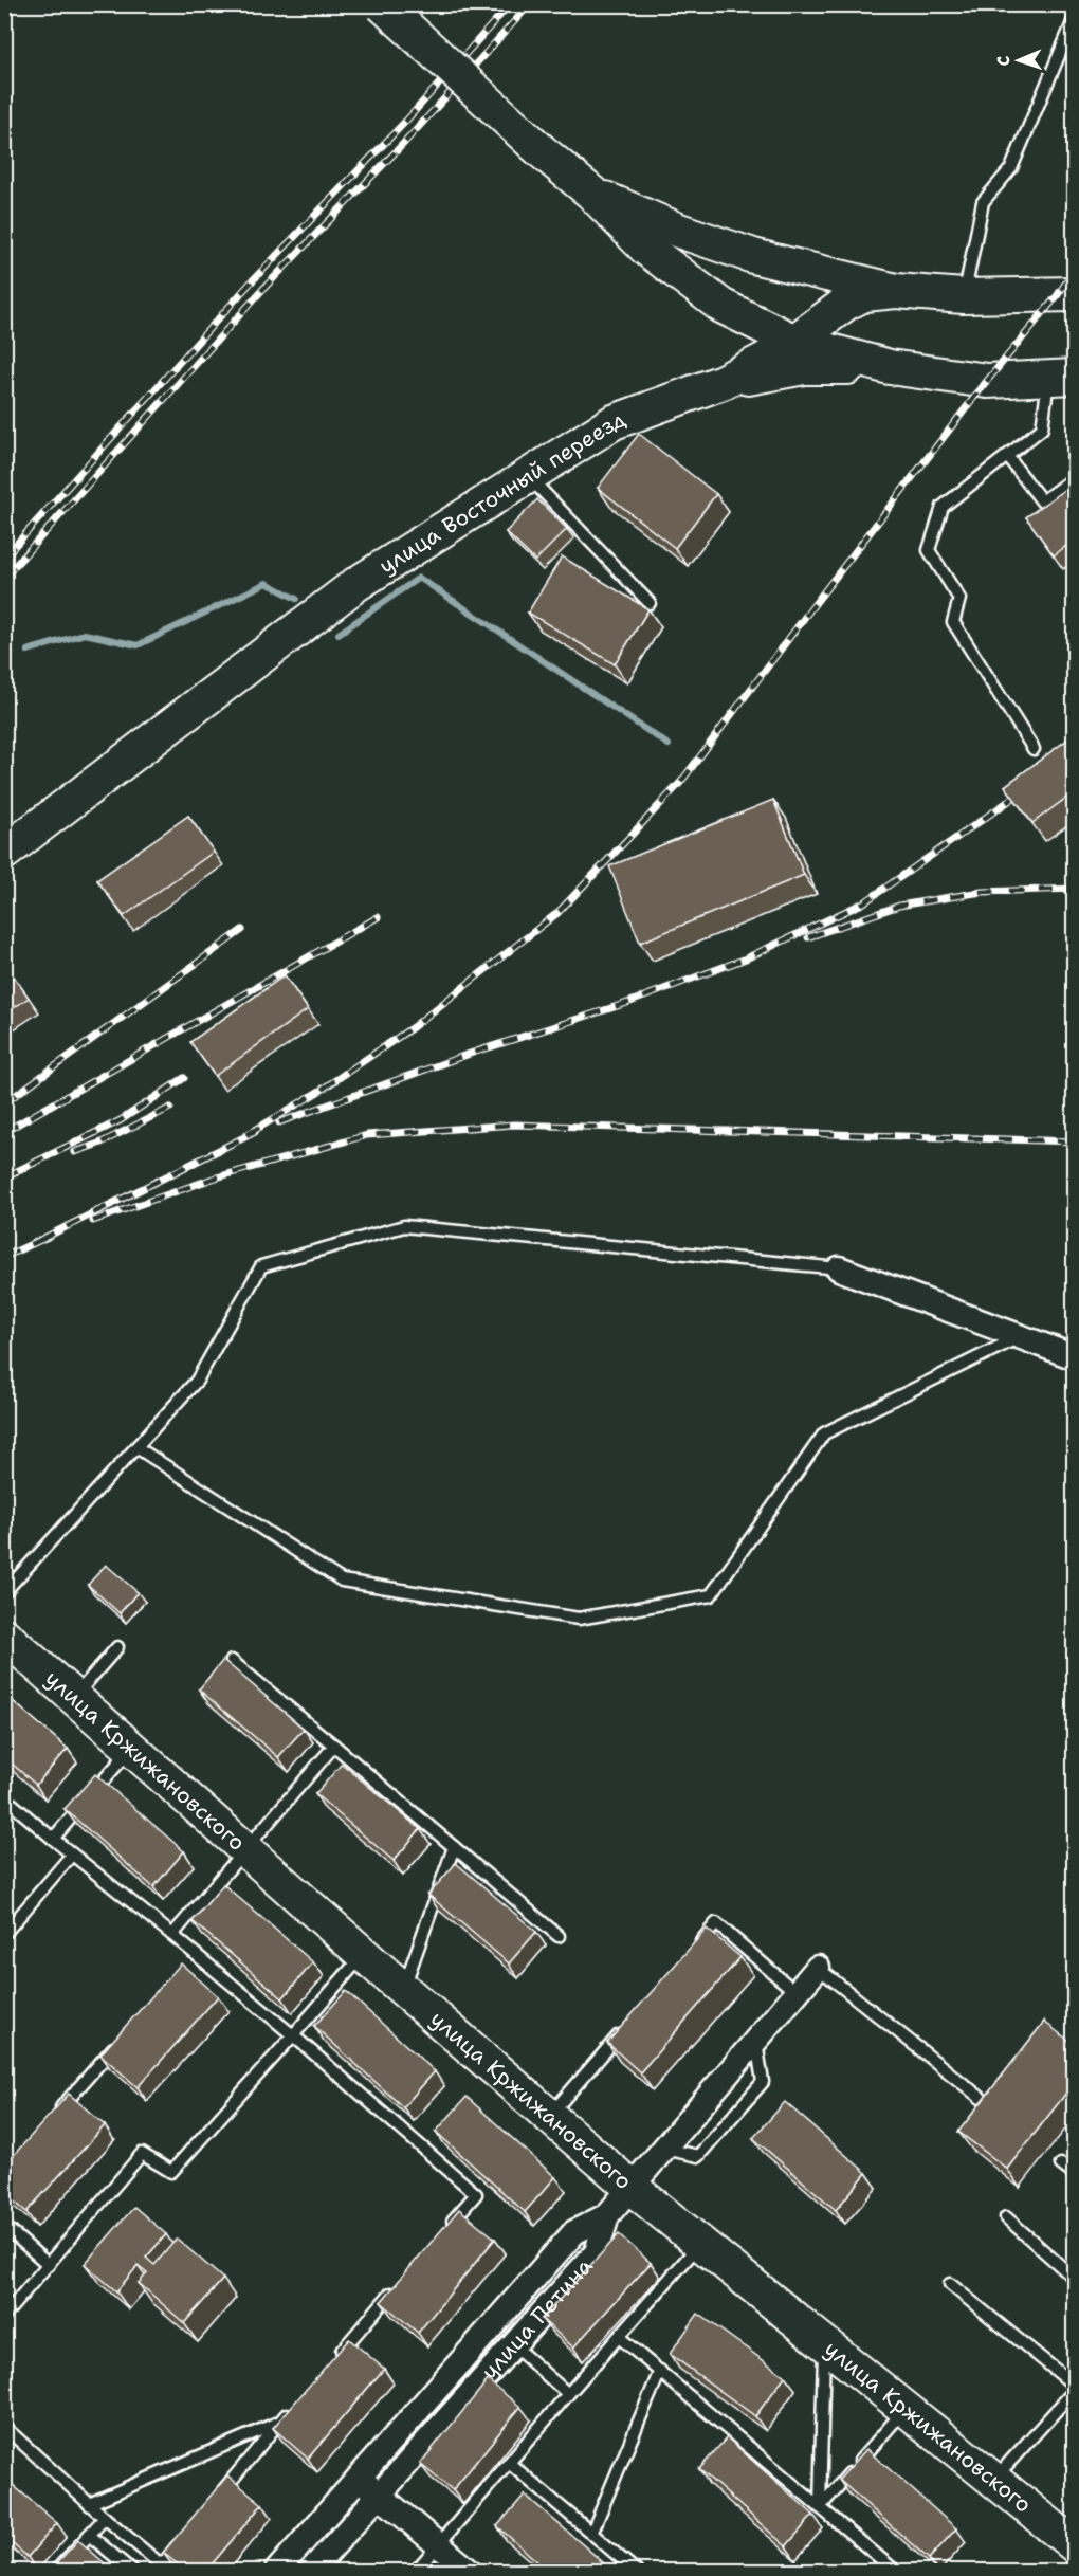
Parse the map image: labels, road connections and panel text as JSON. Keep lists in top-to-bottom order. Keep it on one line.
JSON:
{"streets":{"street":["улица Восточный переезд","улица Кржижановского","улица Петина"]},"crossings":[["улица Кржижановского","улица Петина"]],"north":"left"}
